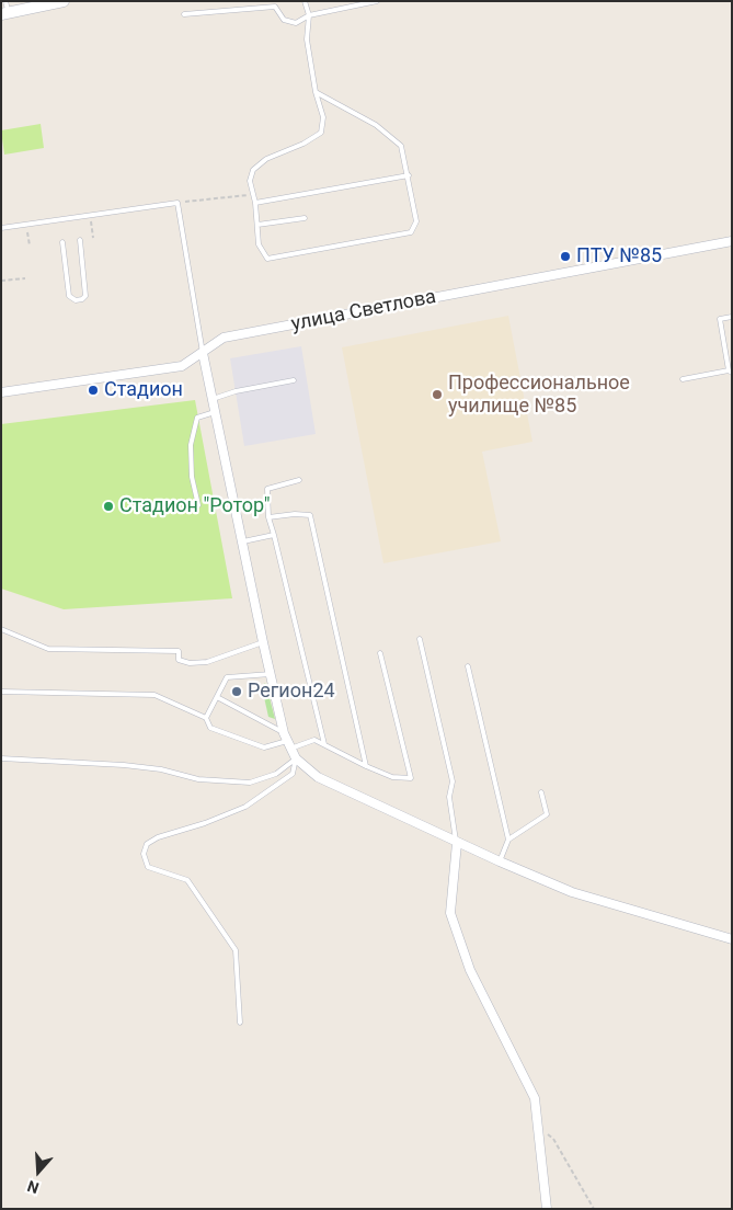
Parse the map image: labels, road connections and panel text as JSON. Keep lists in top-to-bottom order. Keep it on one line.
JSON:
{"streets":{"street":["улица Светлова"]},"places":["ПТУ №85","Стадион","Профессиональное училище №85","Стадион \"Ротор\"","Регион24"],"north":"bottom"}
